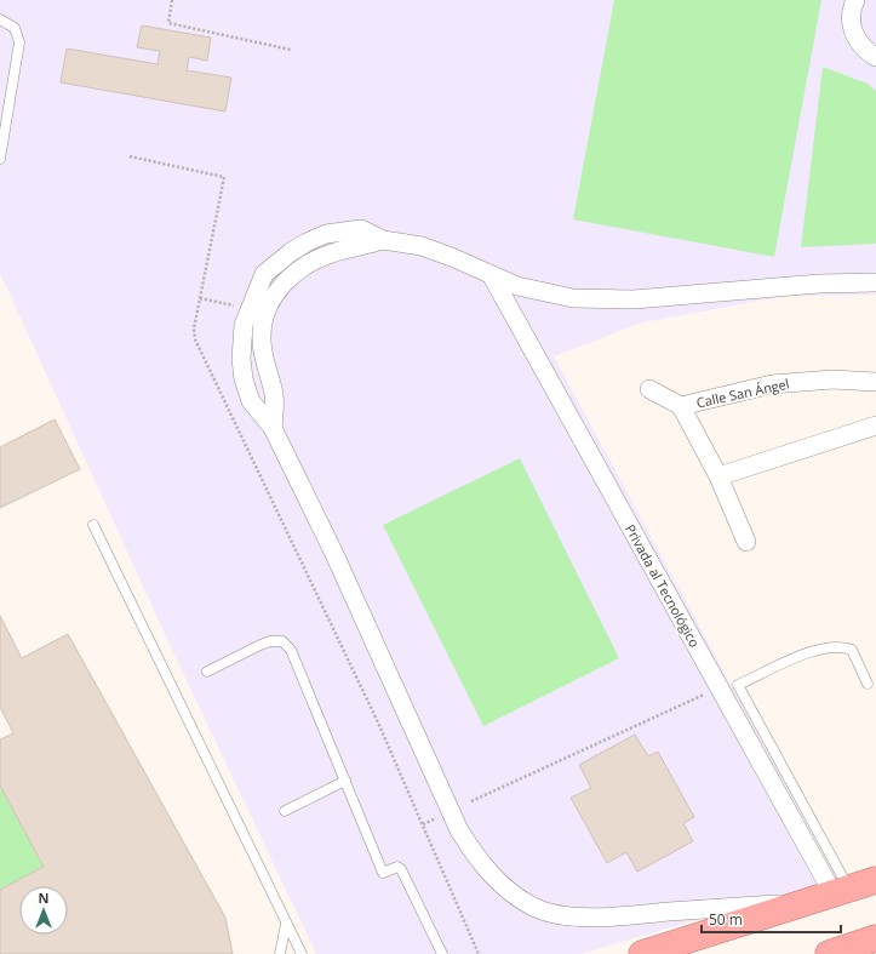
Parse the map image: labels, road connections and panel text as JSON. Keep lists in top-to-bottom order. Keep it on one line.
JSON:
{"streets":{"street":["Calle San Ángel","Privada al Tecnológico"]},"scale_bar":"50 m","north":"top"}
